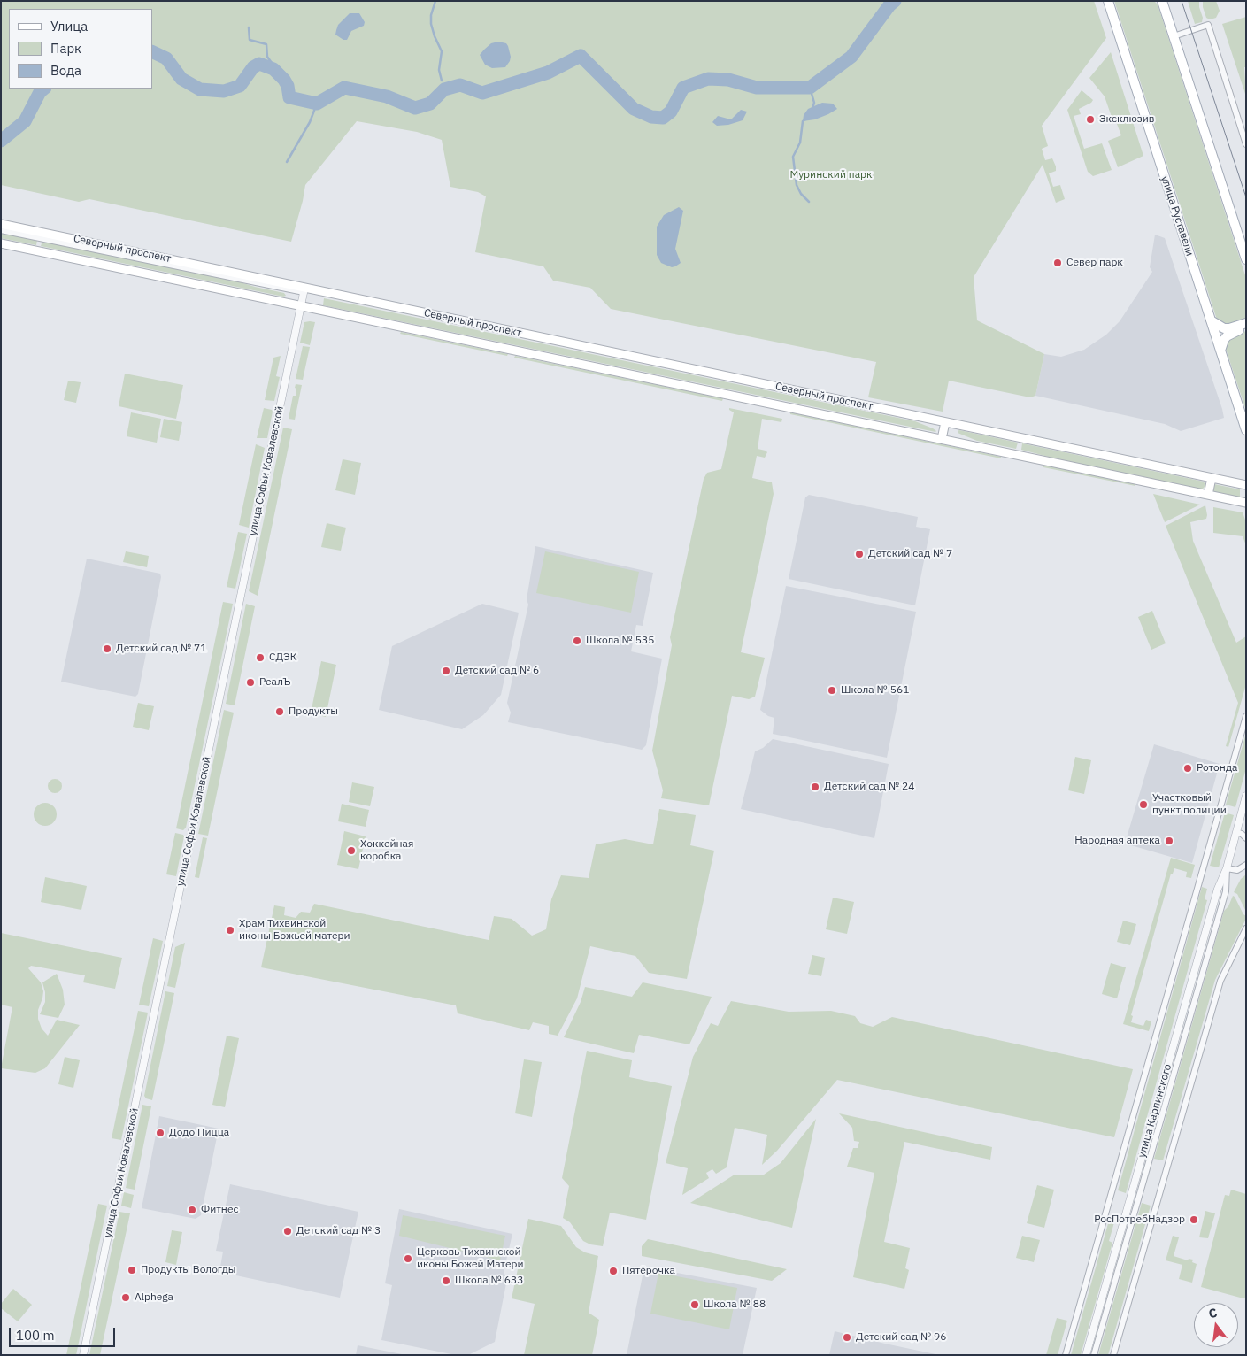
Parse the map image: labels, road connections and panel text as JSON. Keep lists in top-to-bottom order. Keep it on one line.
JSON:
{"streets":{"main road":["улица Руставели","Северный проспект"],"street":["улица Софьи Ковалевской","улица Карпинского"]},"crossings":[["Северный проспект","улица Софьи Ковалевской"]],"parks":["Муринский парк"],"places":["Эксклюзив","Север парк","Детский сад № 7","Школа № 535","Детский сад № 71","СДЭК","Детский сад № 6","РеалЪ","Школа № 561","Продукты","Ротонда","Детский сад № 24","Участковый пункт полиции","Народная аптека","Хоккейная коробка","Храм Тихвинской иконы Божьей матери","Додо Пицца","Фитнес","РосПотребНадзор","Детский сад № 3","Церковь Тихвинской иконы Божей Матери","Продукты Вологды","Пятёрочка","Школа № 633","Alphega","Школа № 88","Детский сад № 96"],"legend":["Улица","Парк","Вода"],"scale_bar":"100 m","north":"top"}
